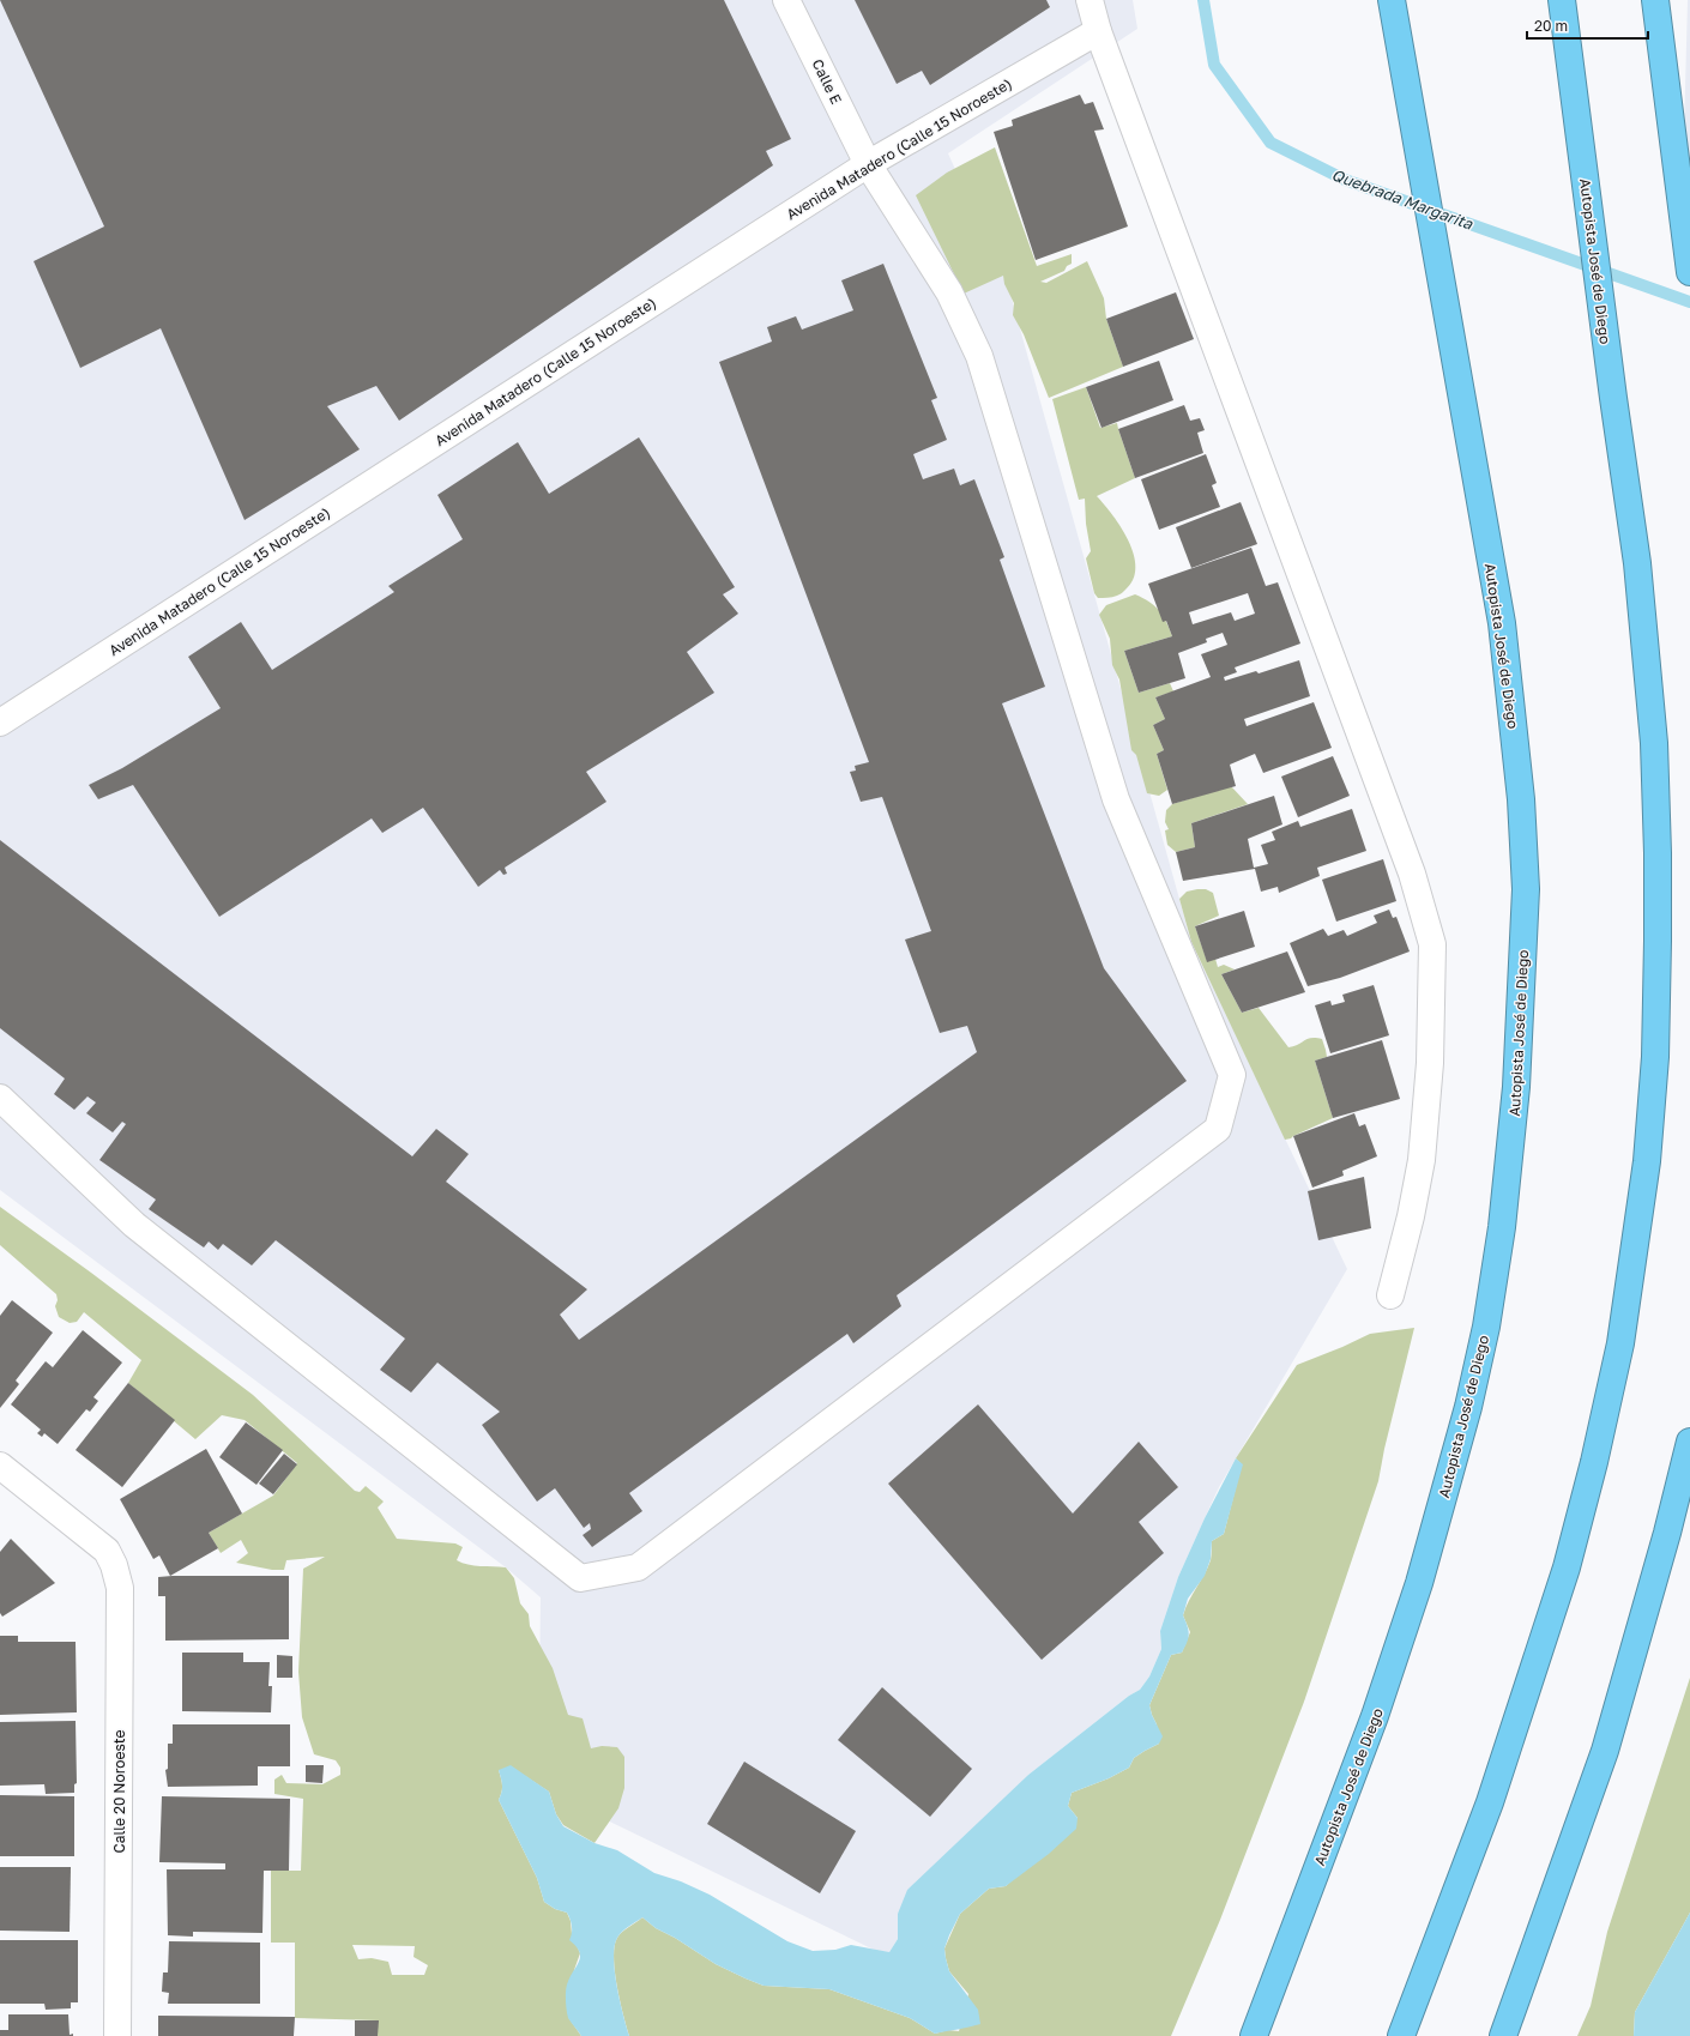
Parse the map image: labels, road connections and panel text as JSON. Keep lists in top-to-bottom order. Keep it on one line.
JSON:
{"streets":{"highway":["Autopista José de Diego"],"street":["Calle E","Avenida Matadero (Calle 15 Noroeste)","Calle 20 Noroeste"]},"crossings":[["Calle E","Avenida Matadero (Calle 15 Noroeste)"]],"water":["Quebrada Margarita"],"scale_bar":"20 m"}
